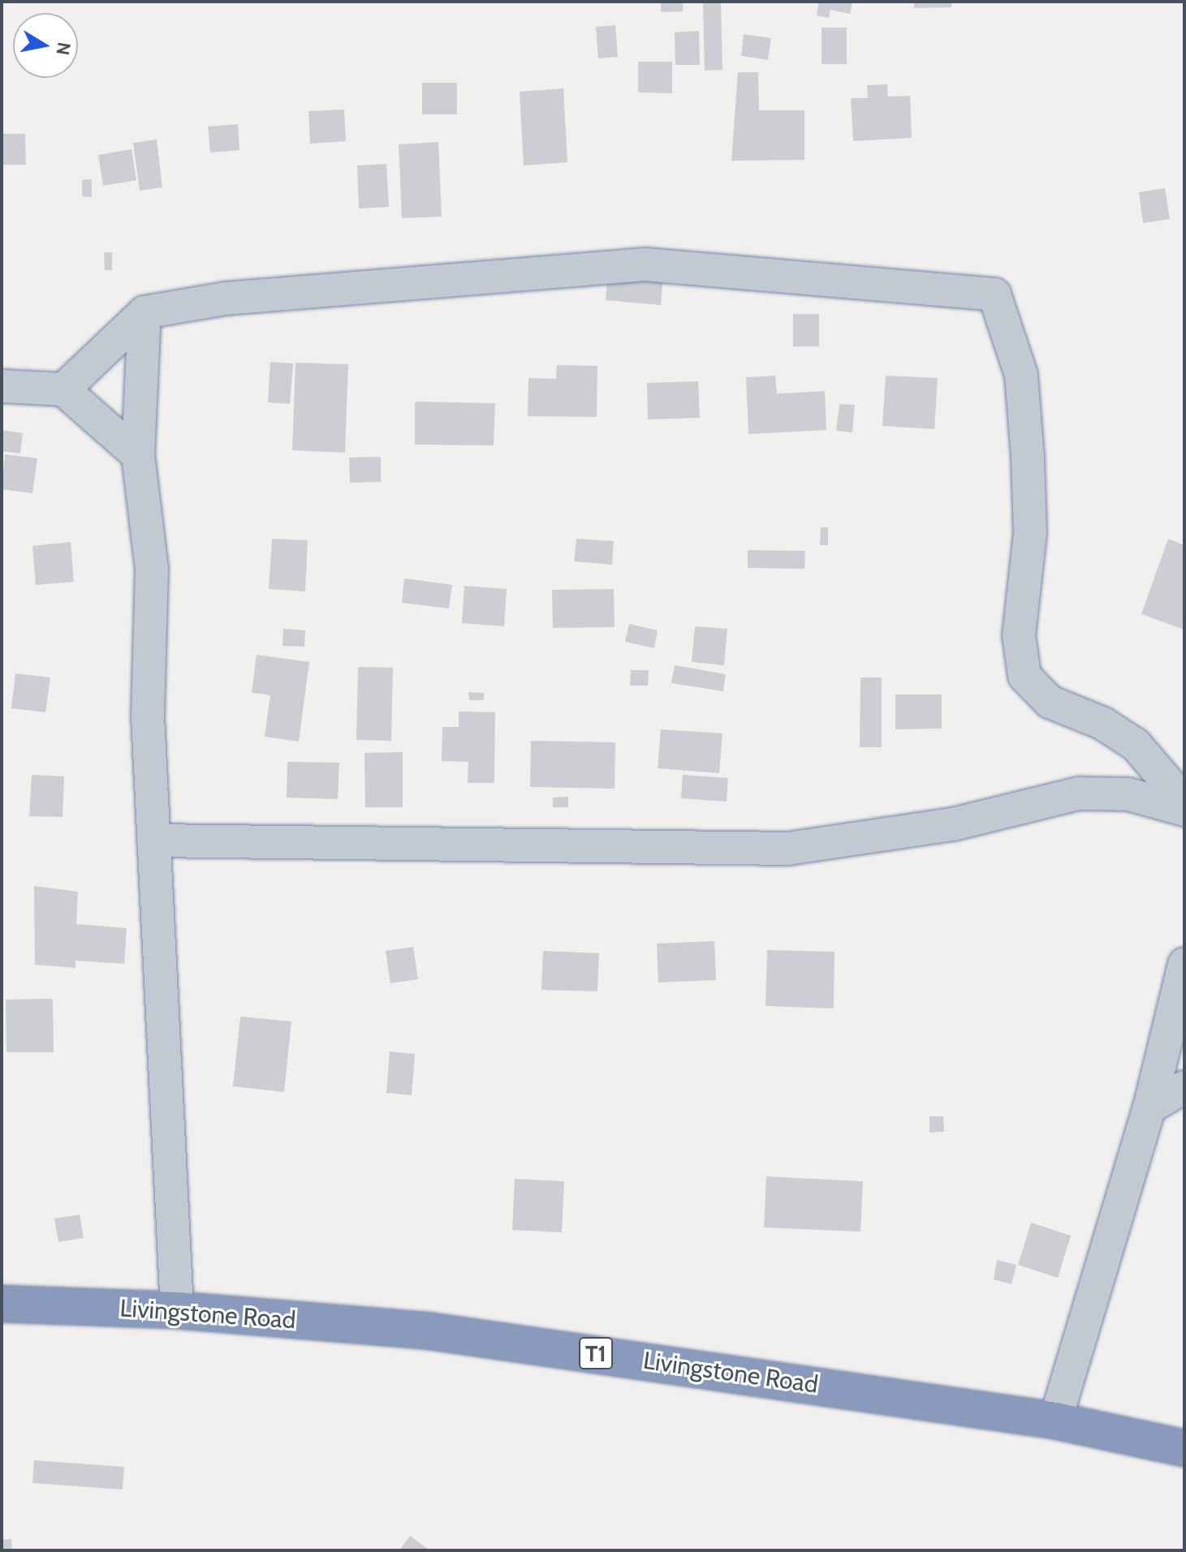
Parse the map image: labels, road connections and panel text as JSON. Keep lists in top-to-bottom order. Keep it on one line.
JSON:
{"streets":{"highway":["Livingstone Road","T1"]},"north":"right"}
